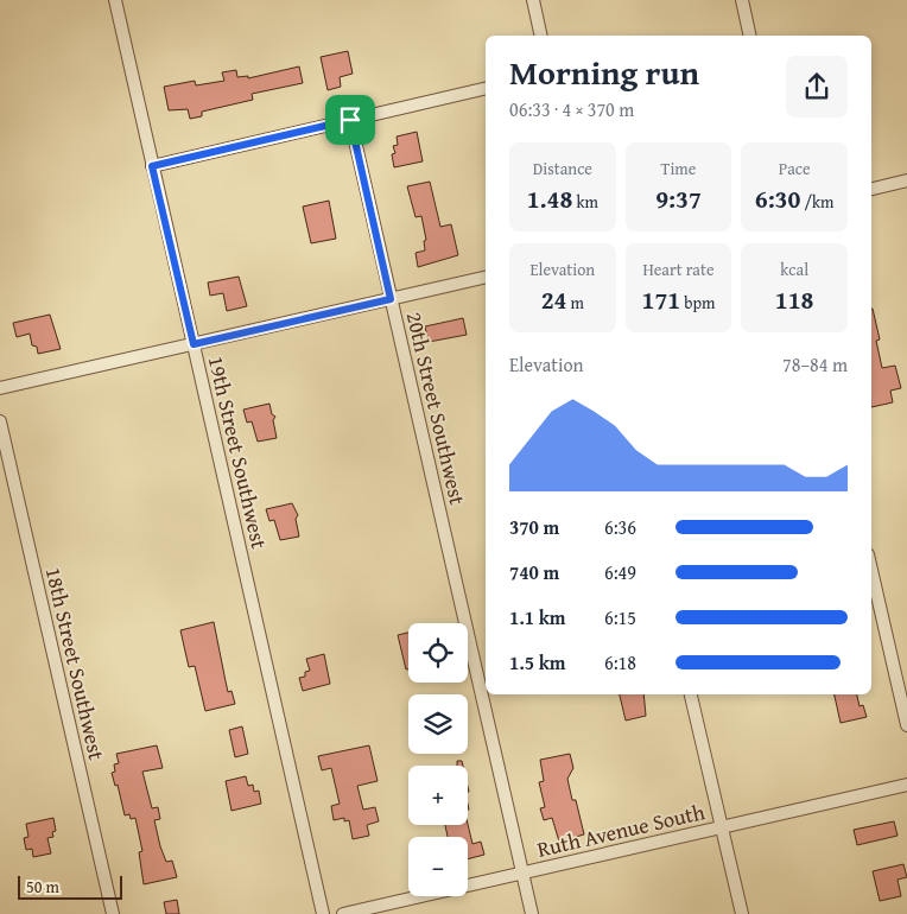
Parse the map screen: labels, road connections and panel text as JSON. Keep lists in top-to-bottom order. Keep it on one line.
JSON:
{"streets":{"street":["20th Street Southwest","19th Street Southwest","18th Street Southwest","Ruth Avenue South"]},"crossings":[["20th Street Southwest","Ruth Avenue South"]],"scale_bar":"50 m","page":{"heading":["Morning run","06:33 · 4 × 370 m"],"stats":[["Distance","1.48 km"],["Time","9:37"],["Pace","6:30 /km"],["Elevation","24 m"],["Heart rate","171 bpm"],["kcal","118"]],"chart":["Elevation","78–84 m"],"list":[{"name":"370 m","note":"6:36"},{"name":"740 m","note":"6:49"},{"name":"1.1 km","note":"6:15"},{"name":"1.5 km","note":"6:18"}],"map_buttons":["+","−"],"scale":"50 m"}}
